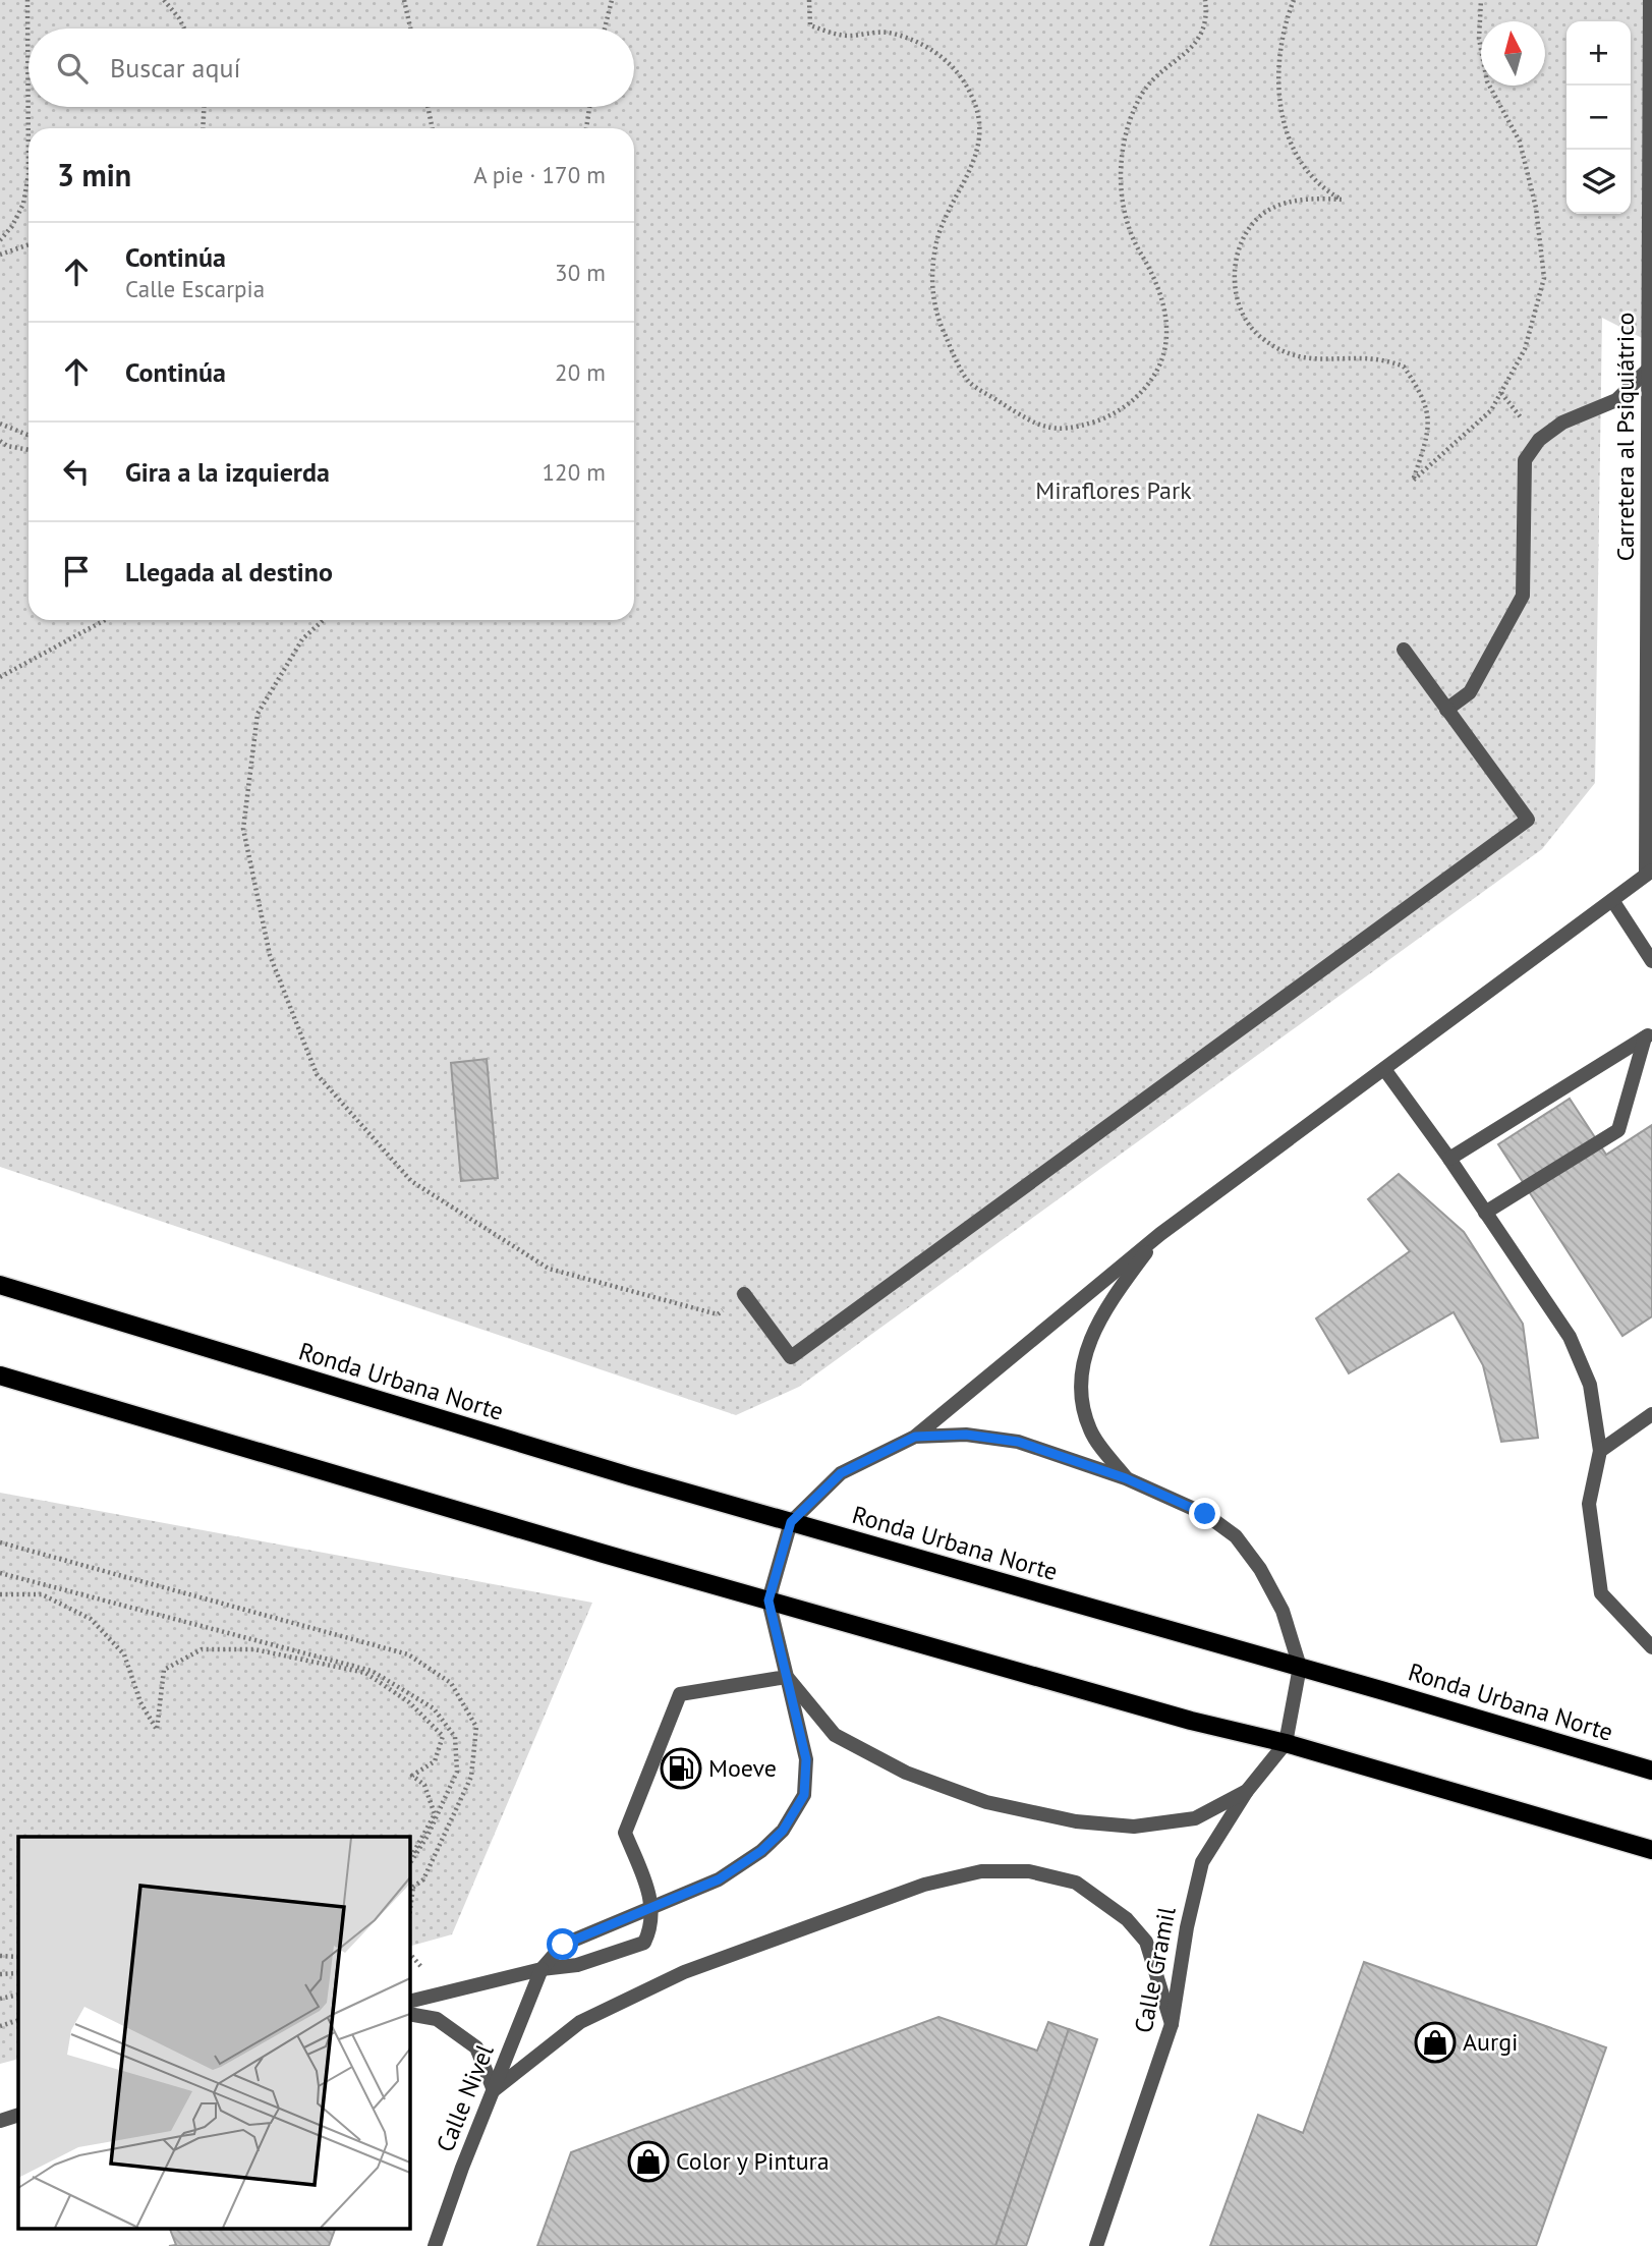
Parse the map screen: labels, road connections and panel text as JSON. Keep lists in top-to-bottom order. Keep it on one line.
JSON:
{"streets":{"main road":["Ronda Urbana Norte"],"street":["Carretera al Psiquiátrico","Calle Gramil","Calle Nivel"]},"parks":["Miraflores Park"],"places":{"fuel station":["Moeve"],"shop":["Aurgi","Color y Pintura"]},"north":"top","page":{"map_buttons":["+","−"],"search":"Buscar aquí","heading":["3 min","A pie · 170 m"],"list":[["Continúa","Calle Escarpia","30 m"],["Continúa","20 m"],["Gira a la izquierda","120 m"],"Llegada al destino"]}}
